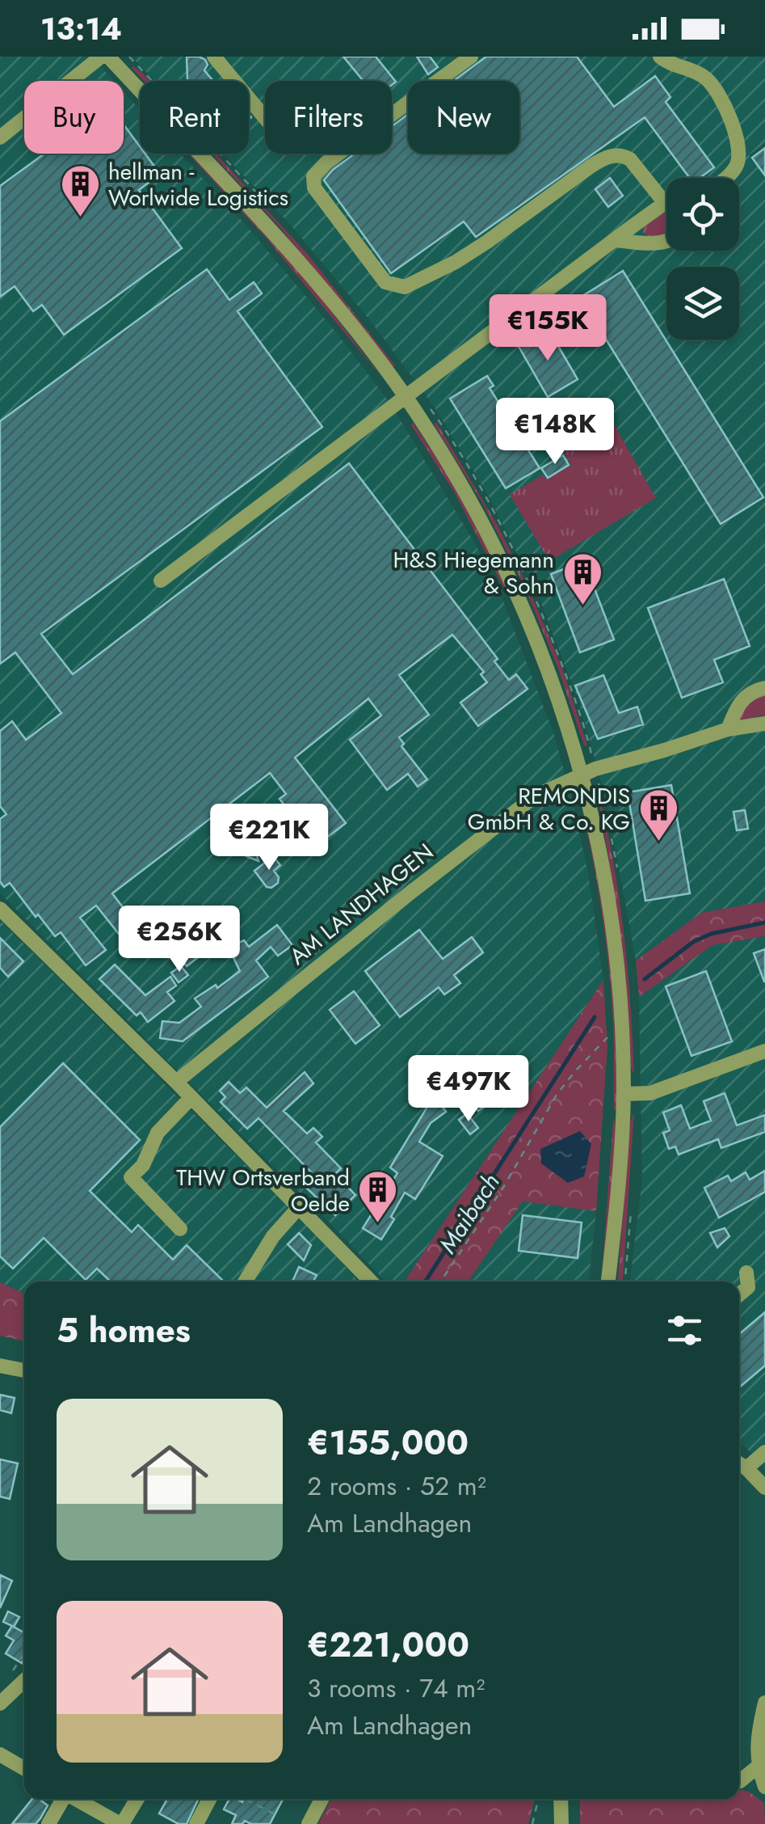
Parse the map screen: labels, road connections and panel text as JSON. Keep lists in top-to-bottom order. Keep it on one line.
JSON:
{"streets":{"street":["AM LANDHAGEN"]},"water":["Maibach"],"places":{"building":["hellman - Worlwide Logistics","H&S Hiegemann & Sohn","REMONDIS GmbH & Co. KG","THW Ortsverband Oelde"]},"page":{"status":"13:14","chip":["Buy","Rent","Filters","New"],"price":["€155K","€148K","€221K","€256K","€497K"],"heading":"5 homes","list":[{"name":"€155,000","note":"2 rooms · 52 m² · Am Landhagen"},{"name":"€221,000","note":"3 rooms · 74 m² · Am Landhagen"}]}}
